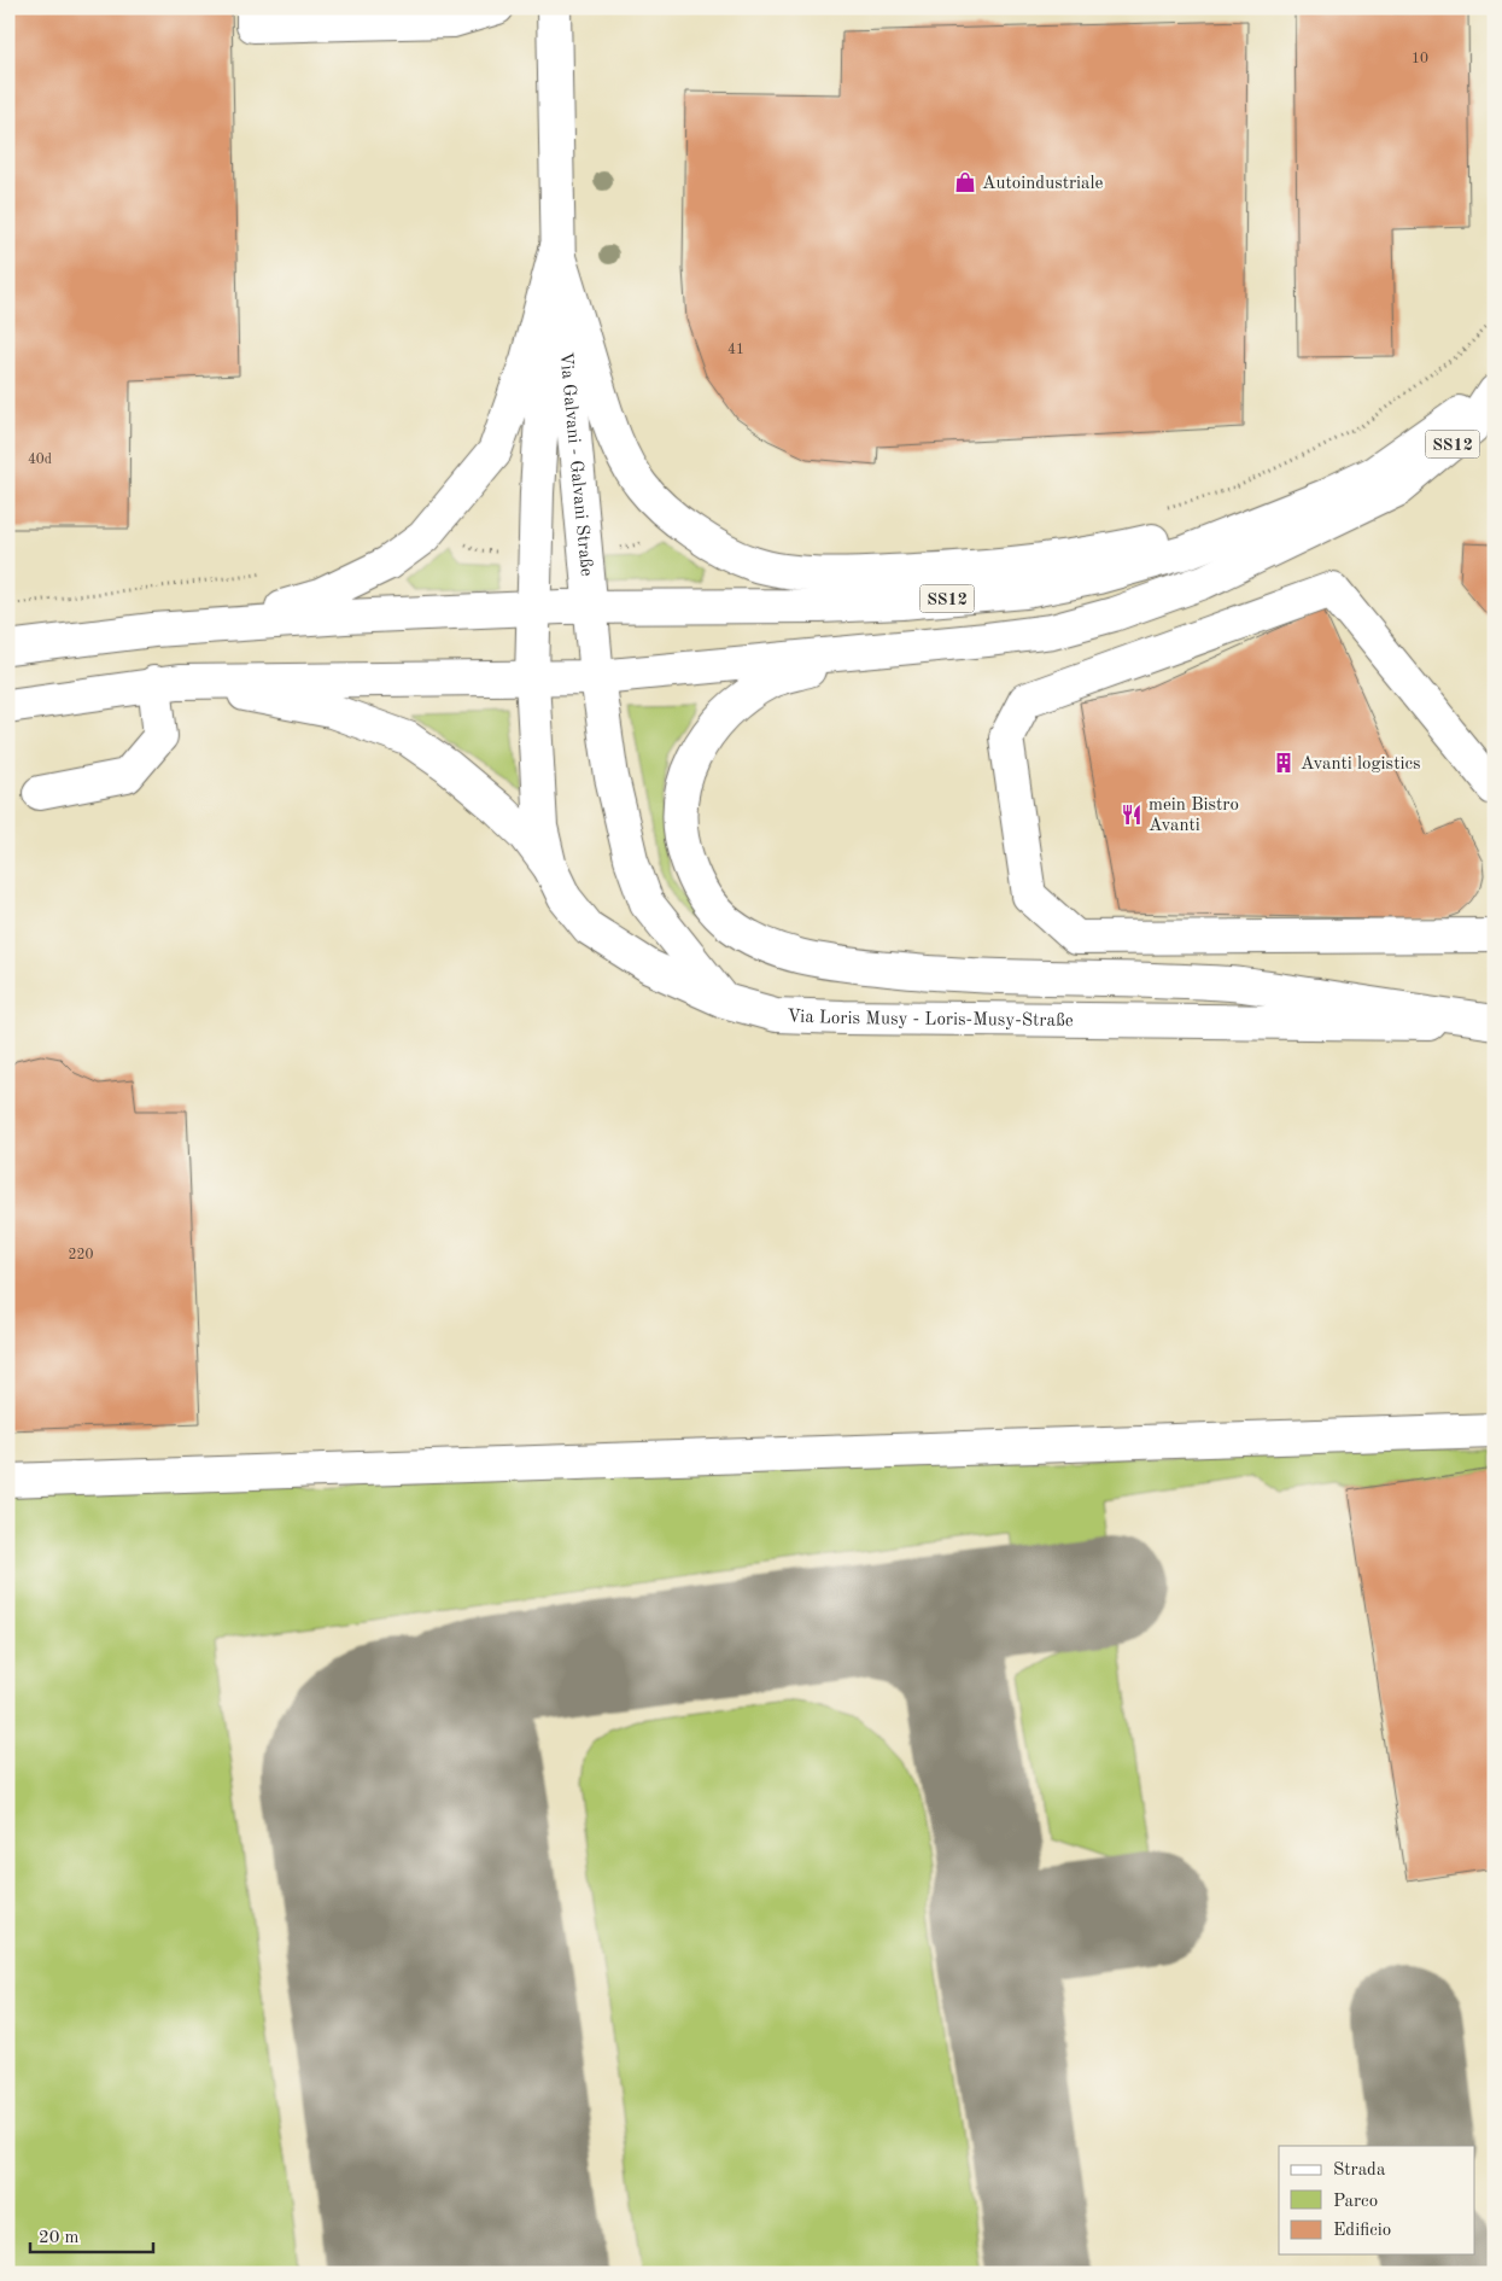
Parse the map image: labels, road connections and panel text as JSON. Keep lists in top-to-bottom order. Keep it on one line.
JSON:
{"streets":{"main road":["SS12","Via Galvani - Galvani Straße","Via Loris Musy - Loris-Musy-Straße"]},"crossings":[["SS12","Via Galvani - Galvani Straße"]],"places":{"shop":["Autoindustriale"],"building":["Avanti logistics"],"restaurant":["mein Bistro Avanti"]},"house_numbers":["10","41","40d","220"],"legend":["Strada","Parco","Edificio"],"scale_bar":"20 m"}
